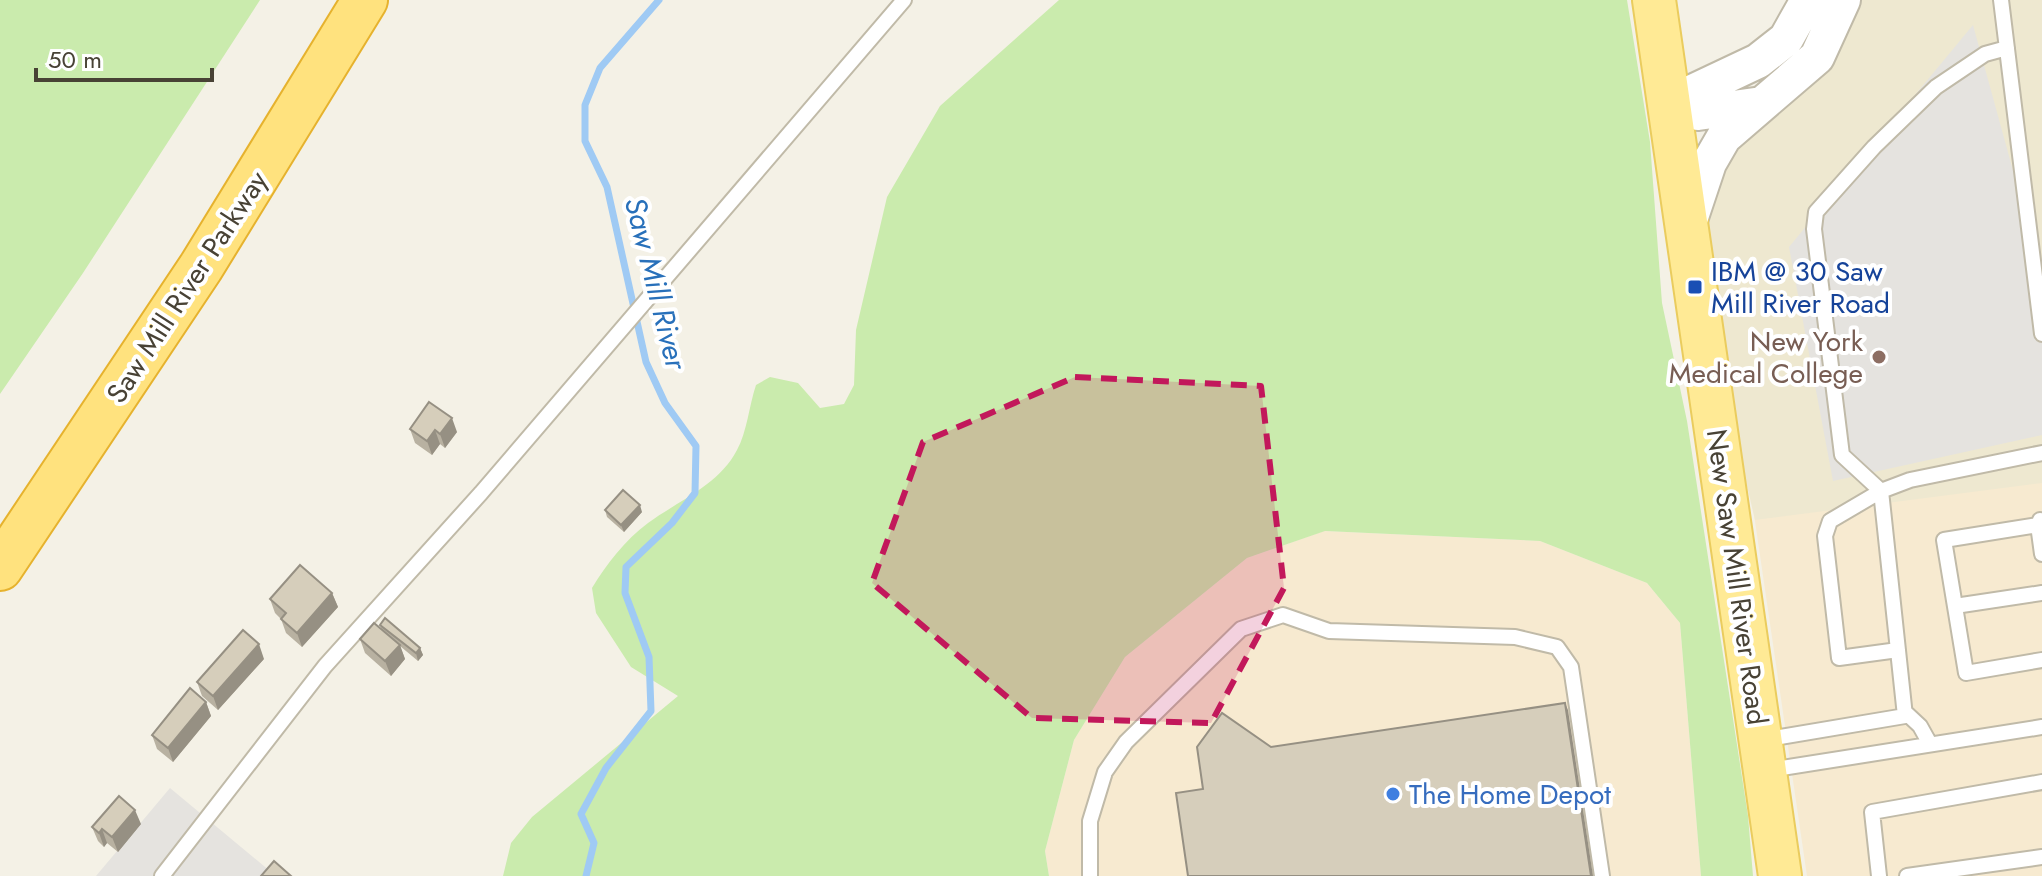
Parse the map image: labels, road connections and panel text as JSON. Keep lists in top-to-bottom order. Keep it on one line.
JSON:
{"streets":{"highway":["Saw Mill River Parkway"],"main road":["New Saw Mill River Road"]},"water":["Saw Mill River"],"places":{"transit":["IBM @ 30 Saw Mill River Road"],"other":["New York Medical College","The Home Depot"]},"scale_bar":"50 m"}
